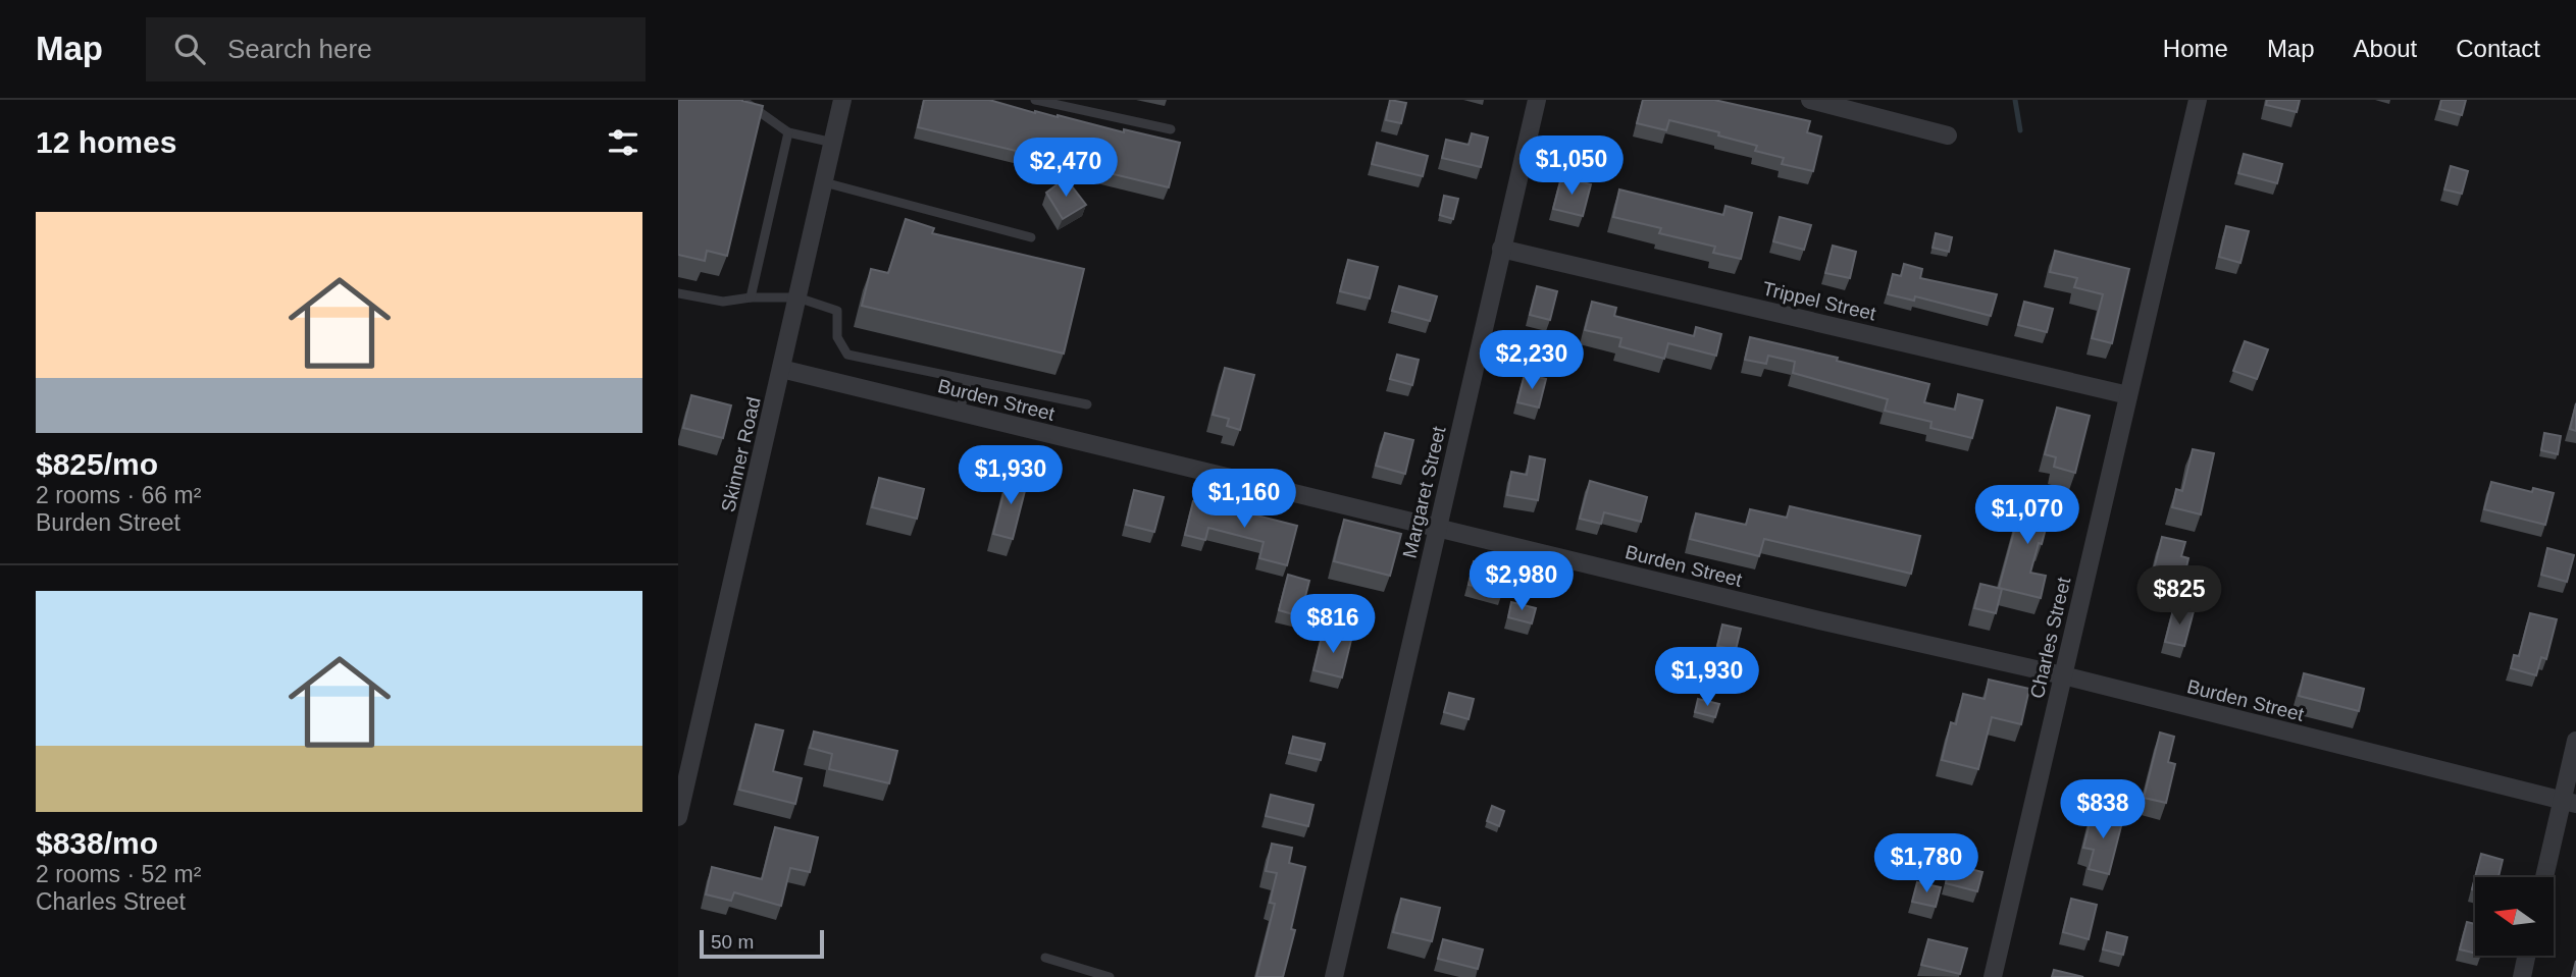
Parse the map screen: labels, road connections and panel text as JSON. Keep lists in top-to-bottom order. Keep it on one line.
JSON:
{"streets":{"street":["Trippel Street","Burden Street","Skinner Road","Margaret Street","Charles Street"]},"crossings":[["Trippel Street","Margaret Street"],["Trippel Street","Charles Street"],["Burden Street","Skinner Road"],["Burden Street","Margaret Street"],["Burden Street","Charles Street"]],"scale_bar":"50 m","north":"left","page":{"header":"Map","search":"Search here","nav":["Home","Map","About","Contact"],"heading":"12 homes","price":["$1,050","$2,470","$2,230","$1,930","$1,160","$1,070","$2,980","$825","$816","$1,930","$838","$1,780"],"list":[{"name":"$825/mo","note":"2 rooms · 66 m² · Burden Street"},{"name":"$838/mo","note":"2 rooms · 52 m² · Charles Street"}],"scale":"50 m"}}
